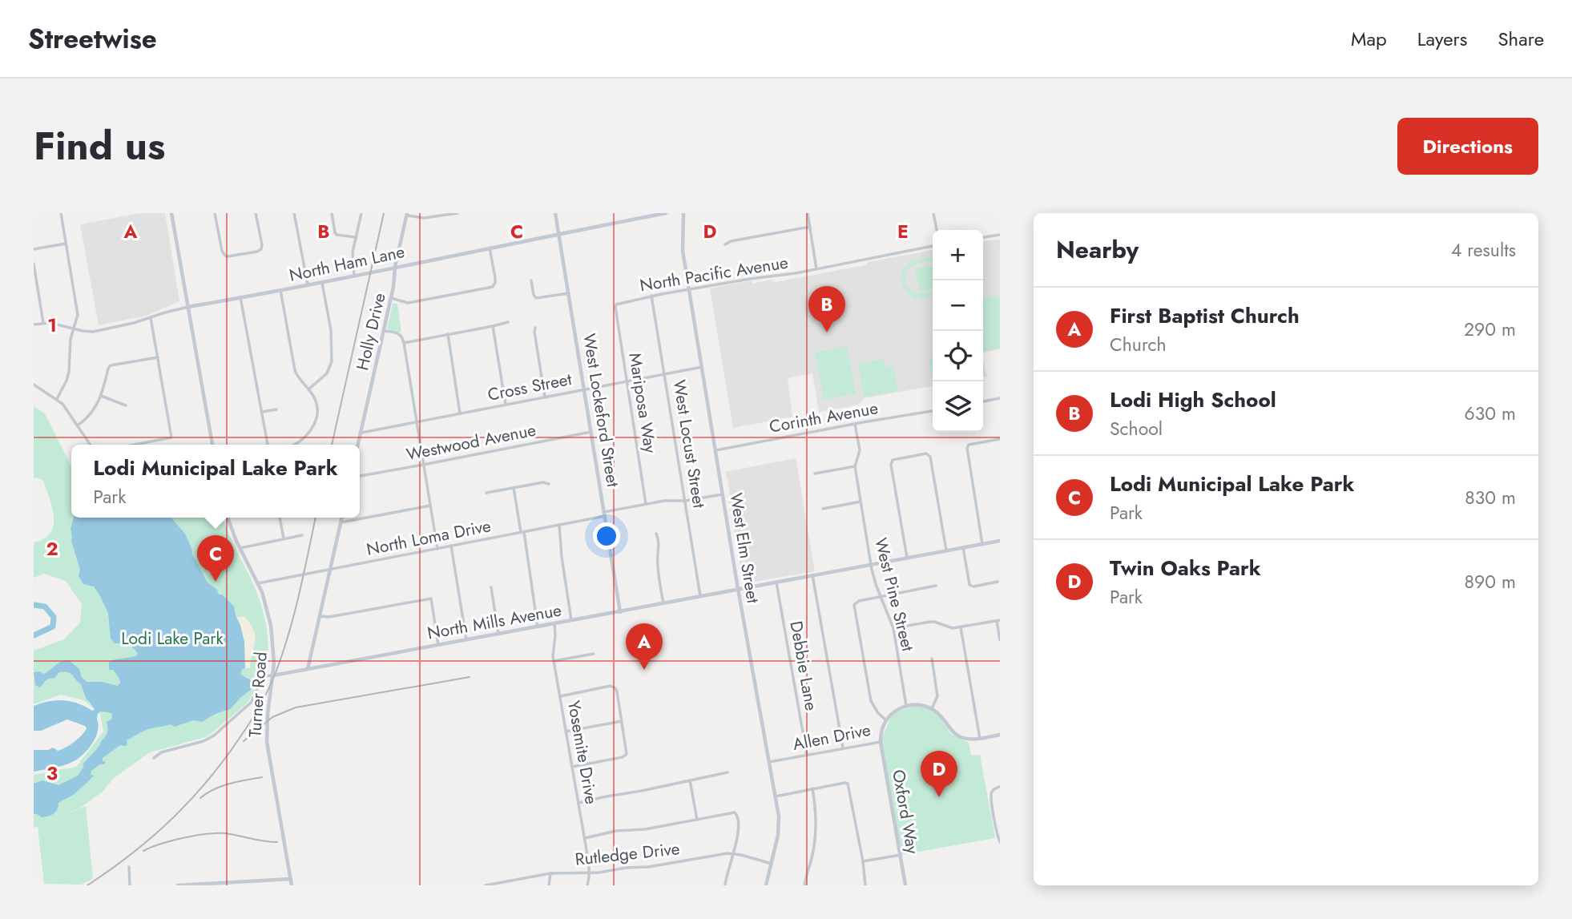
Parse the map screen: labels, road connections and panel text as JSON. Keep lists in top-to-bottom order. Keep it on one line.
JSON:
{"streets":{"street":["North Ham Lane","North Pacific Avenue","Holly Drive","Cross Street","Mariposa Way","West Lockeford Street","Corinth Avenue","Westwood Avenue","West Locust Street","North Loma Drive","West Elm Street","West Pine Street","North Mills Avenue","Debbie Lane","Turner Road","Allen Drive","Yosemite Drive","Oxford Way","Rutledge Drive"]},"crossings":[["North Ham Lane","Holly Drive"],["North Ham Lane","West Lockeford Street"],["North Pacific Avenue","Mariposa Way"],["North Pacific Avenue","West Locust Street"],["North Pacific Avenue","West Elm Street"],["Holly Drive","Cross Street"],["Cross Street","Mariposa Way"],["Cross Street","West Lockeford Street"],["Cross Street","West Locust Street"],["Cross Street","West Elm Street"],["Mariposa Way","North Loma Drive"],["West Lockeford Street","Westwood Avenue"],["West Lockeford Street","North Loma Drive"],["West Lockeford Street","North Mills Avenue"],["Corinth Avenue","West Elm Street"],["Corinth Avenue","West Pine Street"],["West Locust Street","North Loma Drive"],["West Locust Street","North Mills Avenue"],["North Loma Drive","West Elm Street"],["North Loma Drive","Turner Road"],["West Elm Street","North Mills Avenue"],["West Elm Street","Allen Drive"],["West Elm Street","Rutledge Drive"],["West Pine Street","North Mills Avenue"],["West Pine Street","Allen Drive"],["North Mills Avenue","Debbie Lane"],["North Mills Avenue","Turner Road"],["North Mills Avenue","Yosemite Drive"],["Debbie Lane","Allen Drive"],["Allen Drive","Oxford Way"],["Yosemite Drive","Rutledge Drive"]],"parks":["Lodi Lake Park"],"page":{"header":"Streetwise","nav":["Map","Layers","Share"],"title":"Find us","buttons":"Directions","heading":["Nearby","4 results"],"map_buttons":["+","−"],"pins":["B","C","A","D"],"list":[{"mark":"A","name":"First Baptist Church","note":"Church","value":"290 m"},{"mark":"B","name":"Lodi High School","note":"School","value":"630 m"},{"mark":"C","name":"Lodi Municipal Lake Park","note":"Park","value":"830 m"},{"mark":"D","name":"Twin Oaks Park","note":"Park","value":"890 m"}],"popup":["Lodi Municipal Lake Park","Park"]},"grid":{"columns":["A","B","C","D","E"],"rows":["1","2","3"]}}
